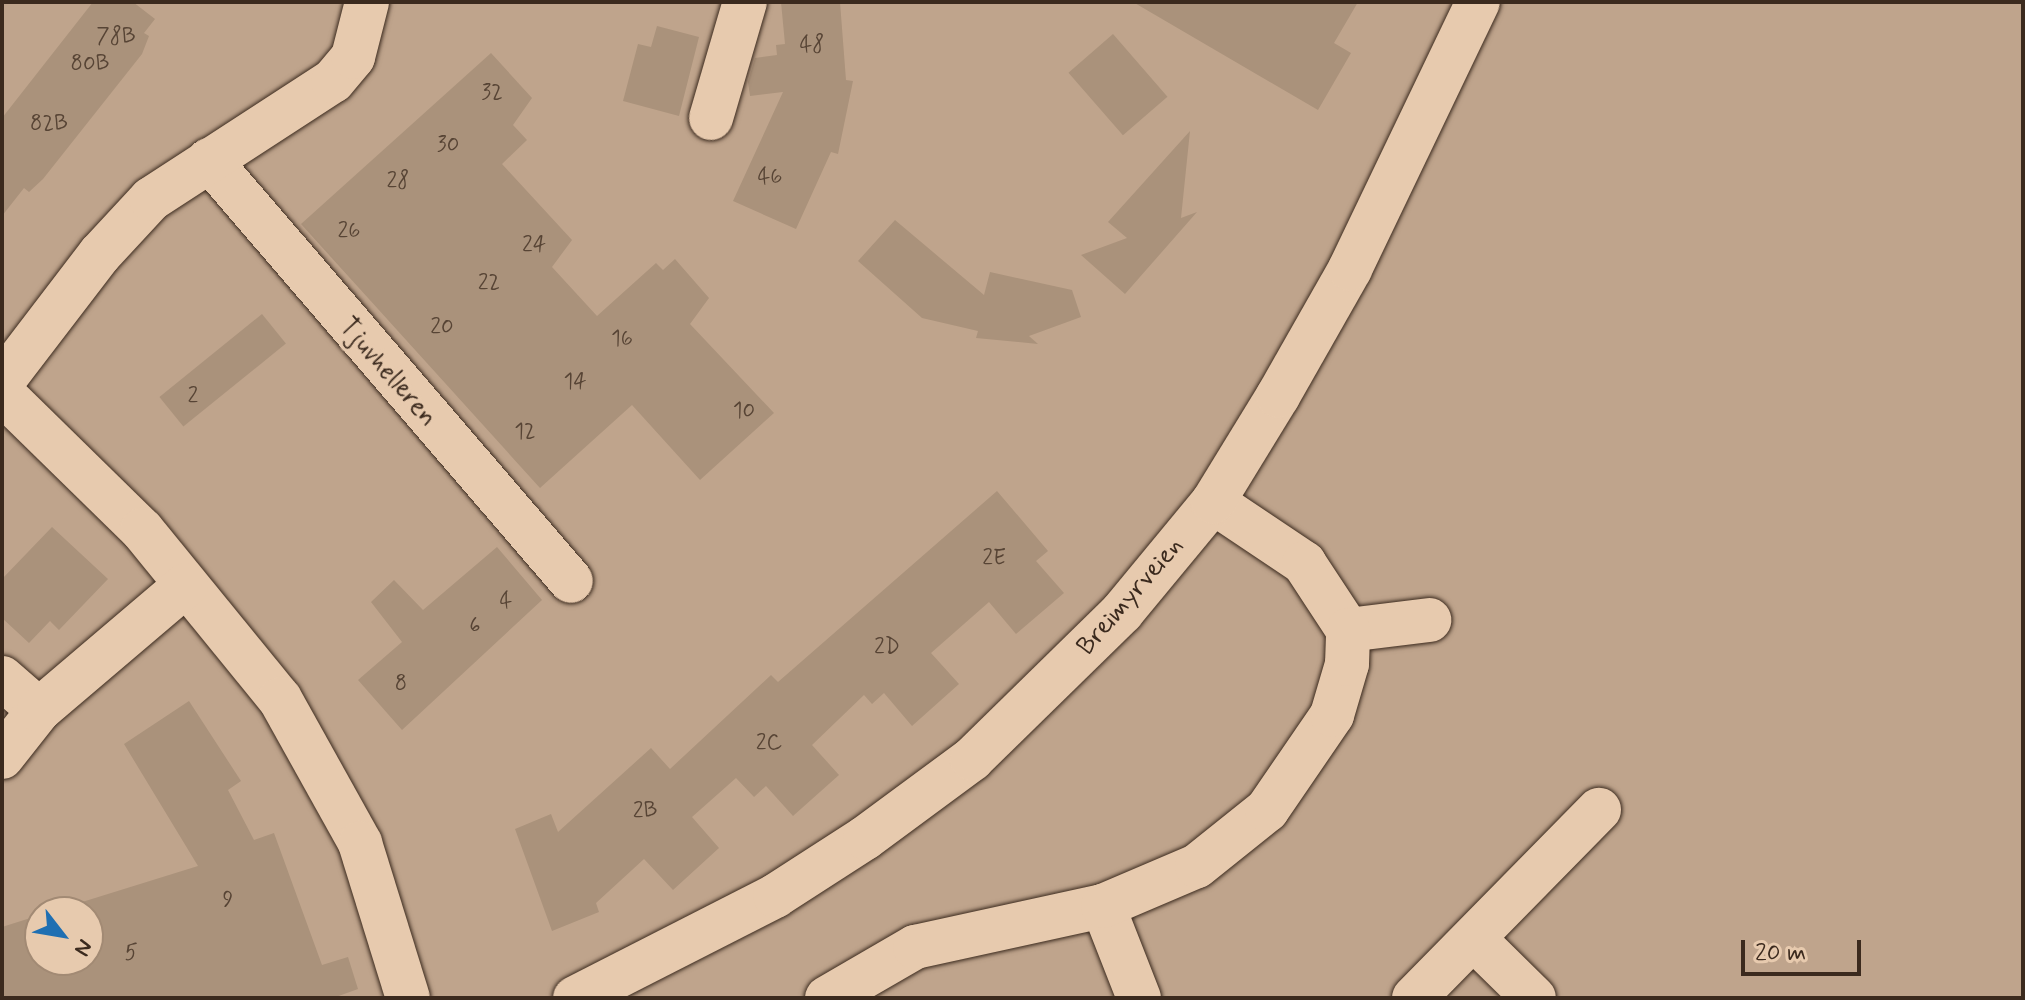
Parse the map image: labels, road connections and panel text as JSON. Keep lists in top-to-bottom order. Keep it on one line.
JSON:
{"streets":{"street":["Tjuvhelleren","Breimyrveien"]},"house_numbers":["78B","48","80B","32","82B","30","46","28","26","24","22","20","16","14","2","10","12","2E","4","6","2D","8","2C","2B","9","5"],"scale_bar":"20 m","north":"bottom right"}
